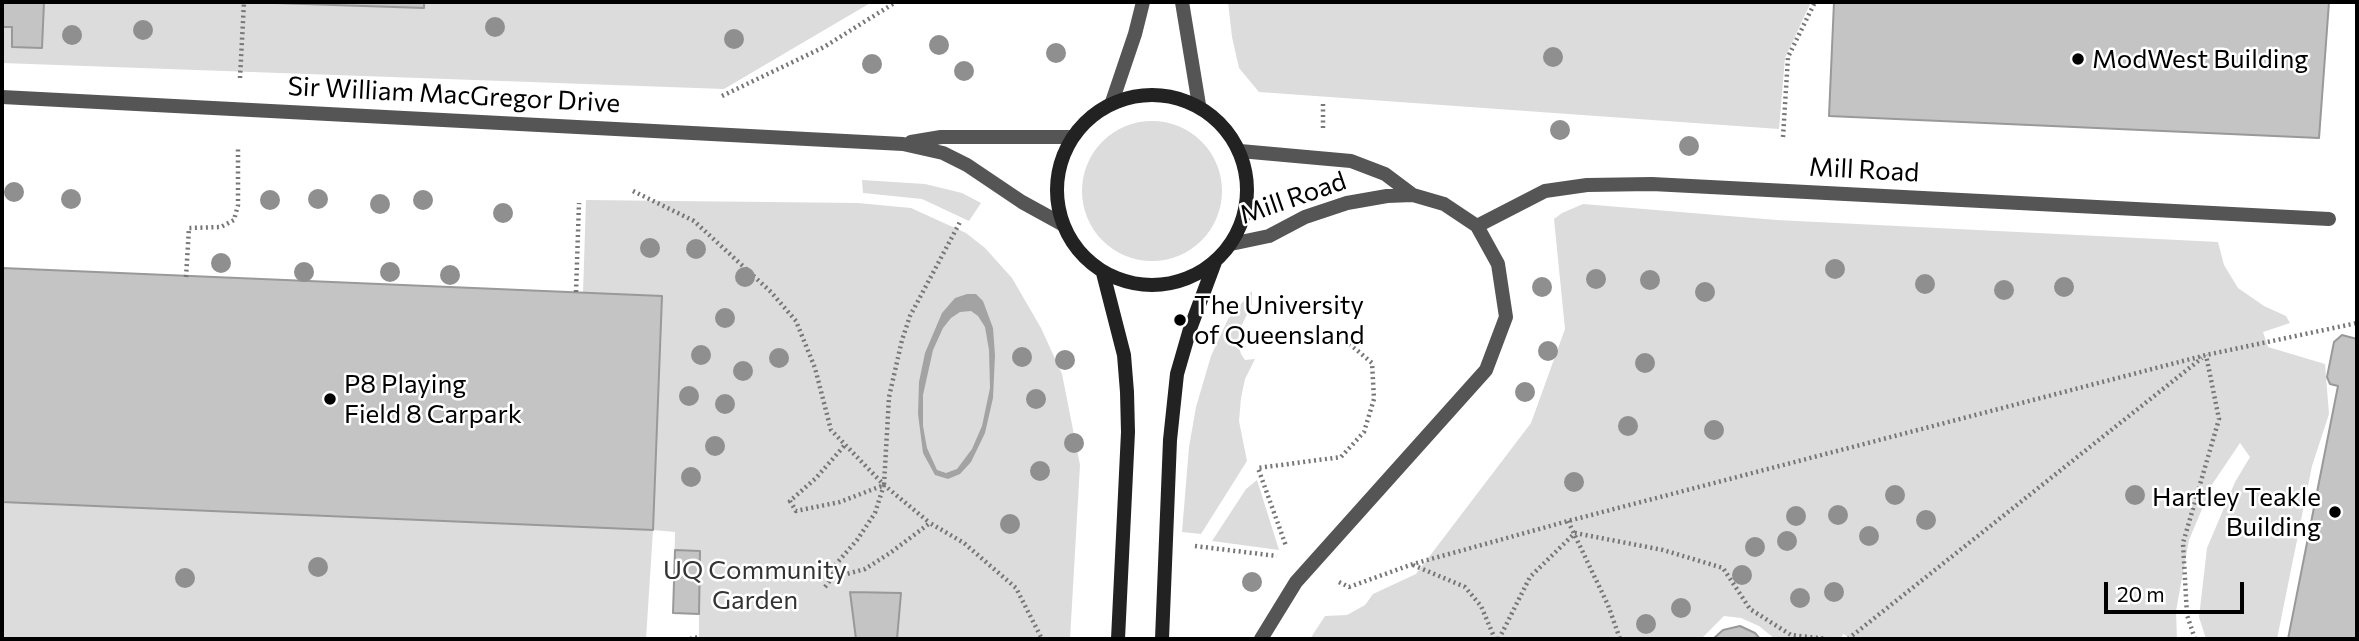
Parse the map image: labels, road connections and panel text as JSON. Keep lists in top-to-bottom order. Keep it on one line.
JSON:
{"streets":{"street":["Sir William MacGregor Drive","Mill Road"]},"crossings":[["Sir William MacGregor Drive","Mill Road"]],"parks":["UQ Community Garden"],"places":["ModWest Building","The University of Queensland","P8 Playing Field 8 Carpark","Hartley Teakle Building"],"scale_bar":"20 m"}
